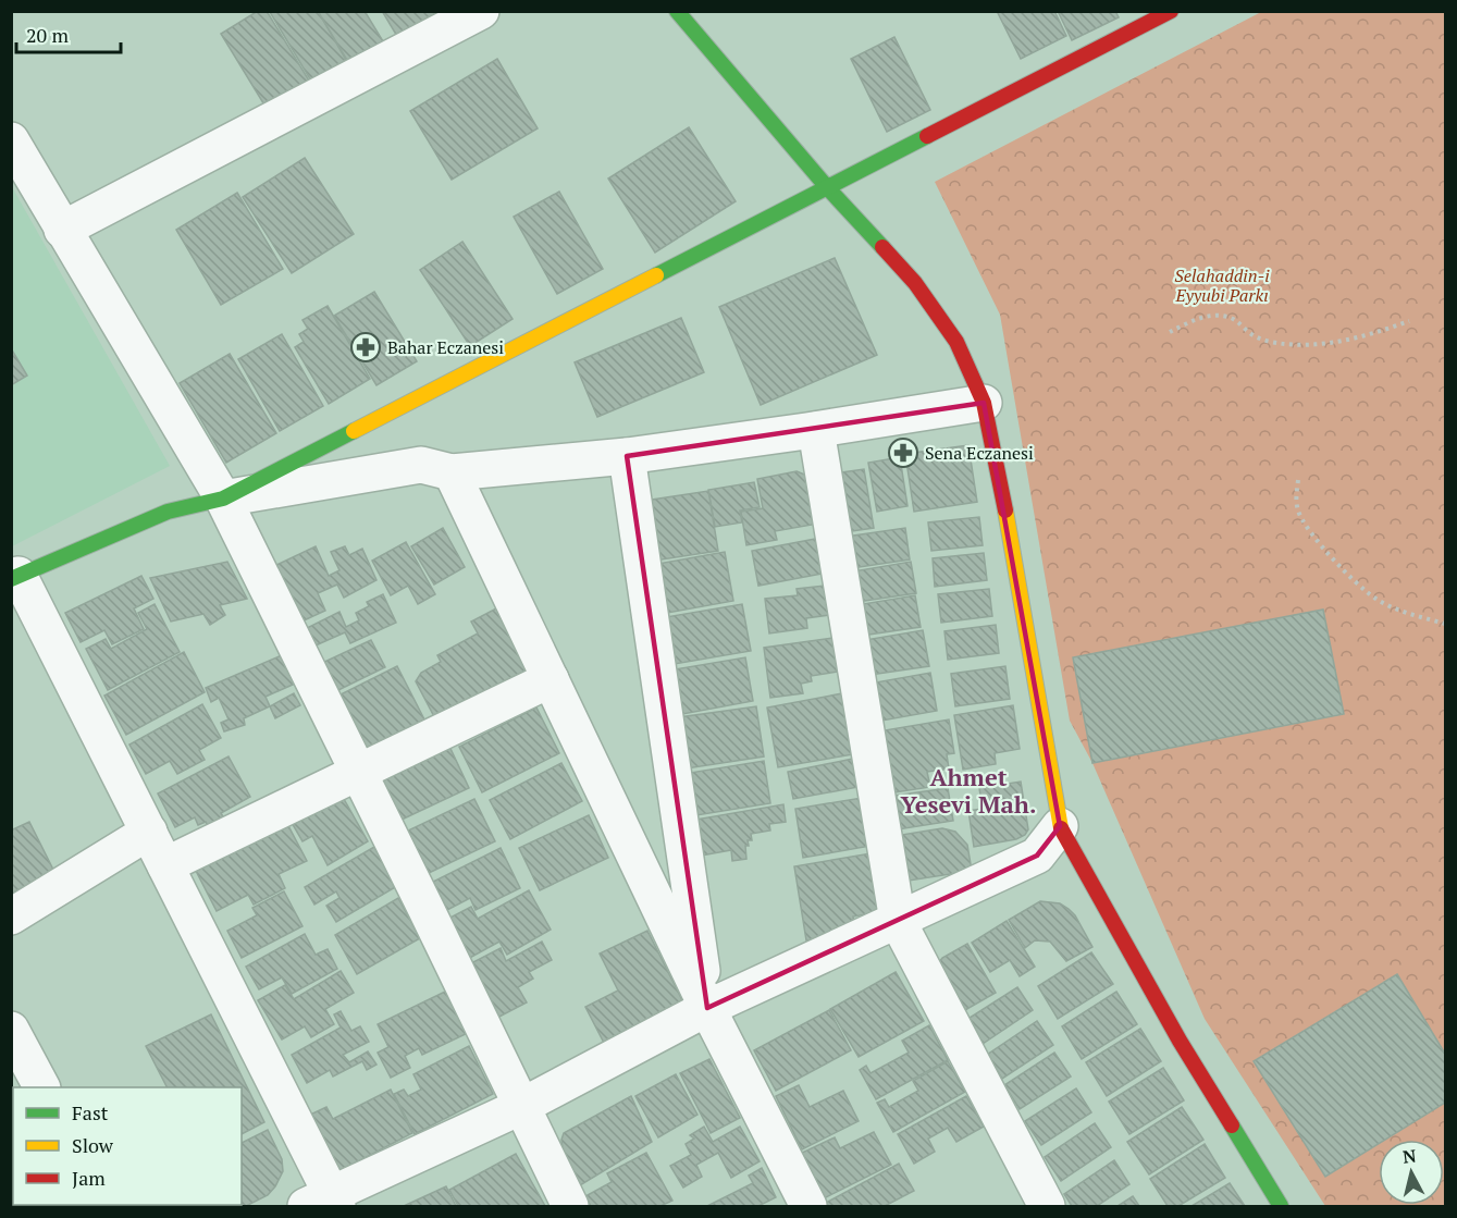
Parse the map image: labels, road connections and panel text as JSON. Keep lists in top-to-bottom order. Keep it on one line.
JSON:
{"districts":["Ahmet Yesevi Mah."],"parks":["Selahaddin-i Eyyubi Parkı"],"places":{"pharmacy":["Bahar Eczanesi","Sena Eczanesi"]},"legend":["Fast","Slow","Jam"],"scale_bar":"20 m","north":"top"}
